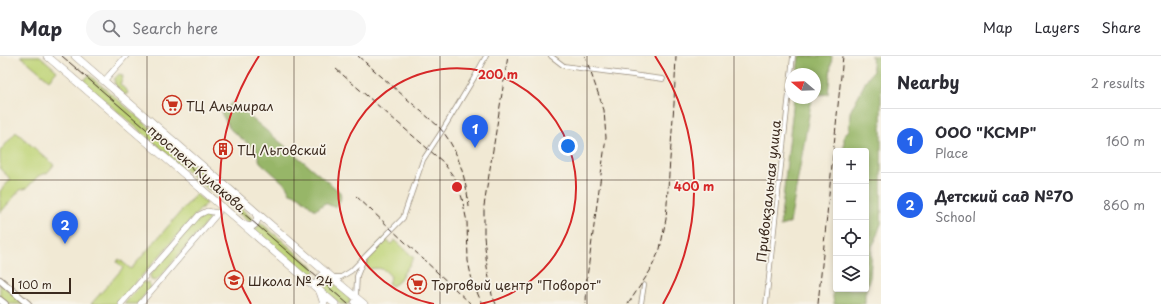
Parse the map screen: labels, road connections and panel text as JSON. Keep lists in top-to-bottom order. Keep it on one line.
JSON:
{"streets":{"main road":["проспект Кулакова"],"street":["Привокзальная улица"]},"places":{"supermarket":["ТЦ Альмирал","Торговый центр \"Поворот\""],"building":["ТЦ Льговский"],"school or university":["Школа № 24"]},"scale_bar":"100 m","north":"left","page":{"header":"Map","search":"Search here","nav":["Map","Layers","Share"],"heading":["Nearby","2 results"],"list":[{"mark":"1","name":"ООО \"КСМР\"","note":"Place","value":"160 m"},{"mark":"2","name":"Детский сад №70","note":"School","value":"860 m"}],"pins":["1","2"],"map_buttons":["+","−"],"scale":"100 m"},"rings":["200 m","400 m"]}
